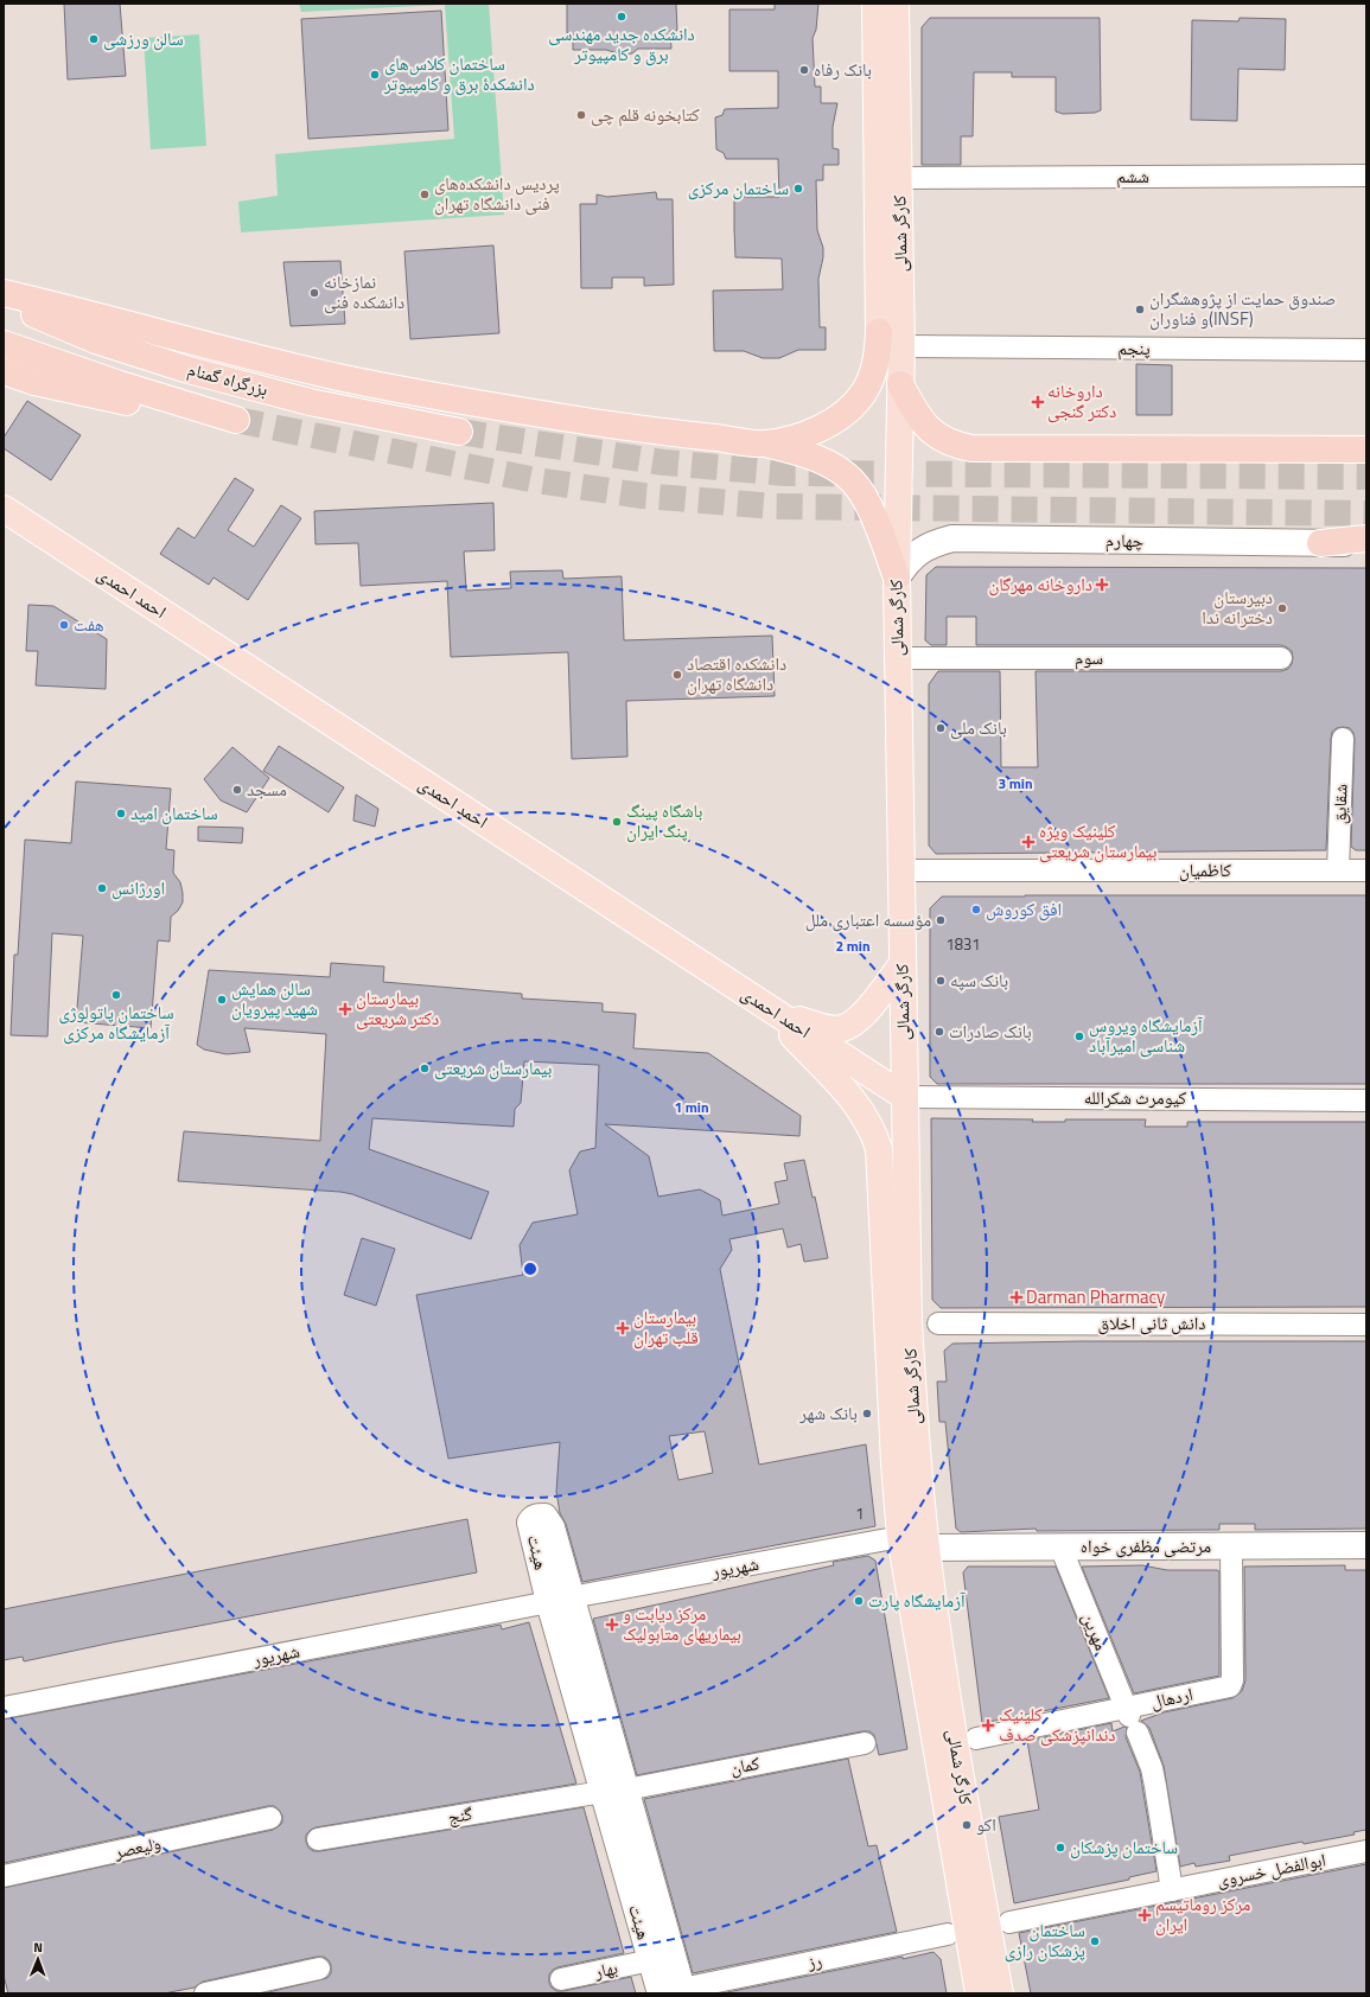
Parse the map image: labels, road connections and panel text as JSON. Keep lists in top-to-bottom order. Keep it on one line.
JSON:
{"streets":{"highway":["بزرگراه گمنام"],"main road":["کارگر شمالی","احمد احمدی"],"street":["ششم","پنجم","چهارم","سوم","شقایق","کاظمیان","کیومرث شکرالله","دانش ثانی اخلاق","مرتضی مظفری خواه","هیئت","شهریور","مهرین","اردهال","کمان","گنج","ولیعصر","ابوالفضل خسروی","رز","بهار"]},"crossings":[["ششم","کارگر شمالی"],["کارگر شمالی","پنجم"],["کارگر شمالی","چهارم"],["کارگر شمالی","احمد احمدی"],["کارگر شمالی","سوم"],["کارگر شمالی","کاظمیان"],["کارگر شمالی","کیومرث شکرالله"],["کارگر شمالی","مرتضی مظفری خواه"],["کارگر شمالی","شهریور"],["احمد احمدی","کیومرث شکرالله"],["شقایق","کاظمیان"],["مرتضی مظفری خواه","مهرین"],["مرتضی مظفری خواه","اردهال"],["هیئت","شهریور"],["هیئت","کمان"],["هیئت","گنج"],["هیئت","رز"],["هیئت","بهار"],["مهرین","اردهال"],["مهرین","ابوالفضل خسروی"],["کمان","گنج"]],"places":{"other":["دانشکده جدید مهندسی برق و کامپیوتر","سالن ورزشی","بانک رفاه","ساختمان کلاس‌های دانشکدهٔ برق و کامپیوتر","کتابخونه قلم چی","ساختمان مرکزی","پردیس دانشکده‌های فنی دانشگاه تهران","نمازخانه دانشکده فنی","صندوق حمایت از پژوهشگران و فناوران(INSF)","دبیرستان دخترانه ندا","هفت","دانشکده اقتصاد دانشگاه تهران","بانک ملی","مسجد","ساختمان امید","باشگاه پینگ پنگ ایران","اورژانس","افق کوروش","مؤسسه اعتباری ملل","بانک سپه","ساختمان پاتولوژی آزمایشگاه مرکزی","سالن همایش شهید پیرویان","بانک صادرات","آزمایشگاه ویروس شناسی امیرآباد","بیمارستان شریعتی","بانک شهر","آزمایشگاه پارت","اکو","ساختمان پزشکان","ساختمان پزشکان رازی"],"health":["داروخانه دکتر گنجی","داروخانه مهرگان","کلینیک ویژه بیمارستان شریعتی","بیمارستان دکتر شریعتی","Darman Pharmacy","بیمارستان قلب تهران","مرکز دیابت و بیماریهای متابولیک","کلینیک دندانپزشکی صدف","مرکز روماتیسم ایران"]},"house_numbers":["1831","1"],"north":"top","rings":["3 min","2 min","1 min"]}
